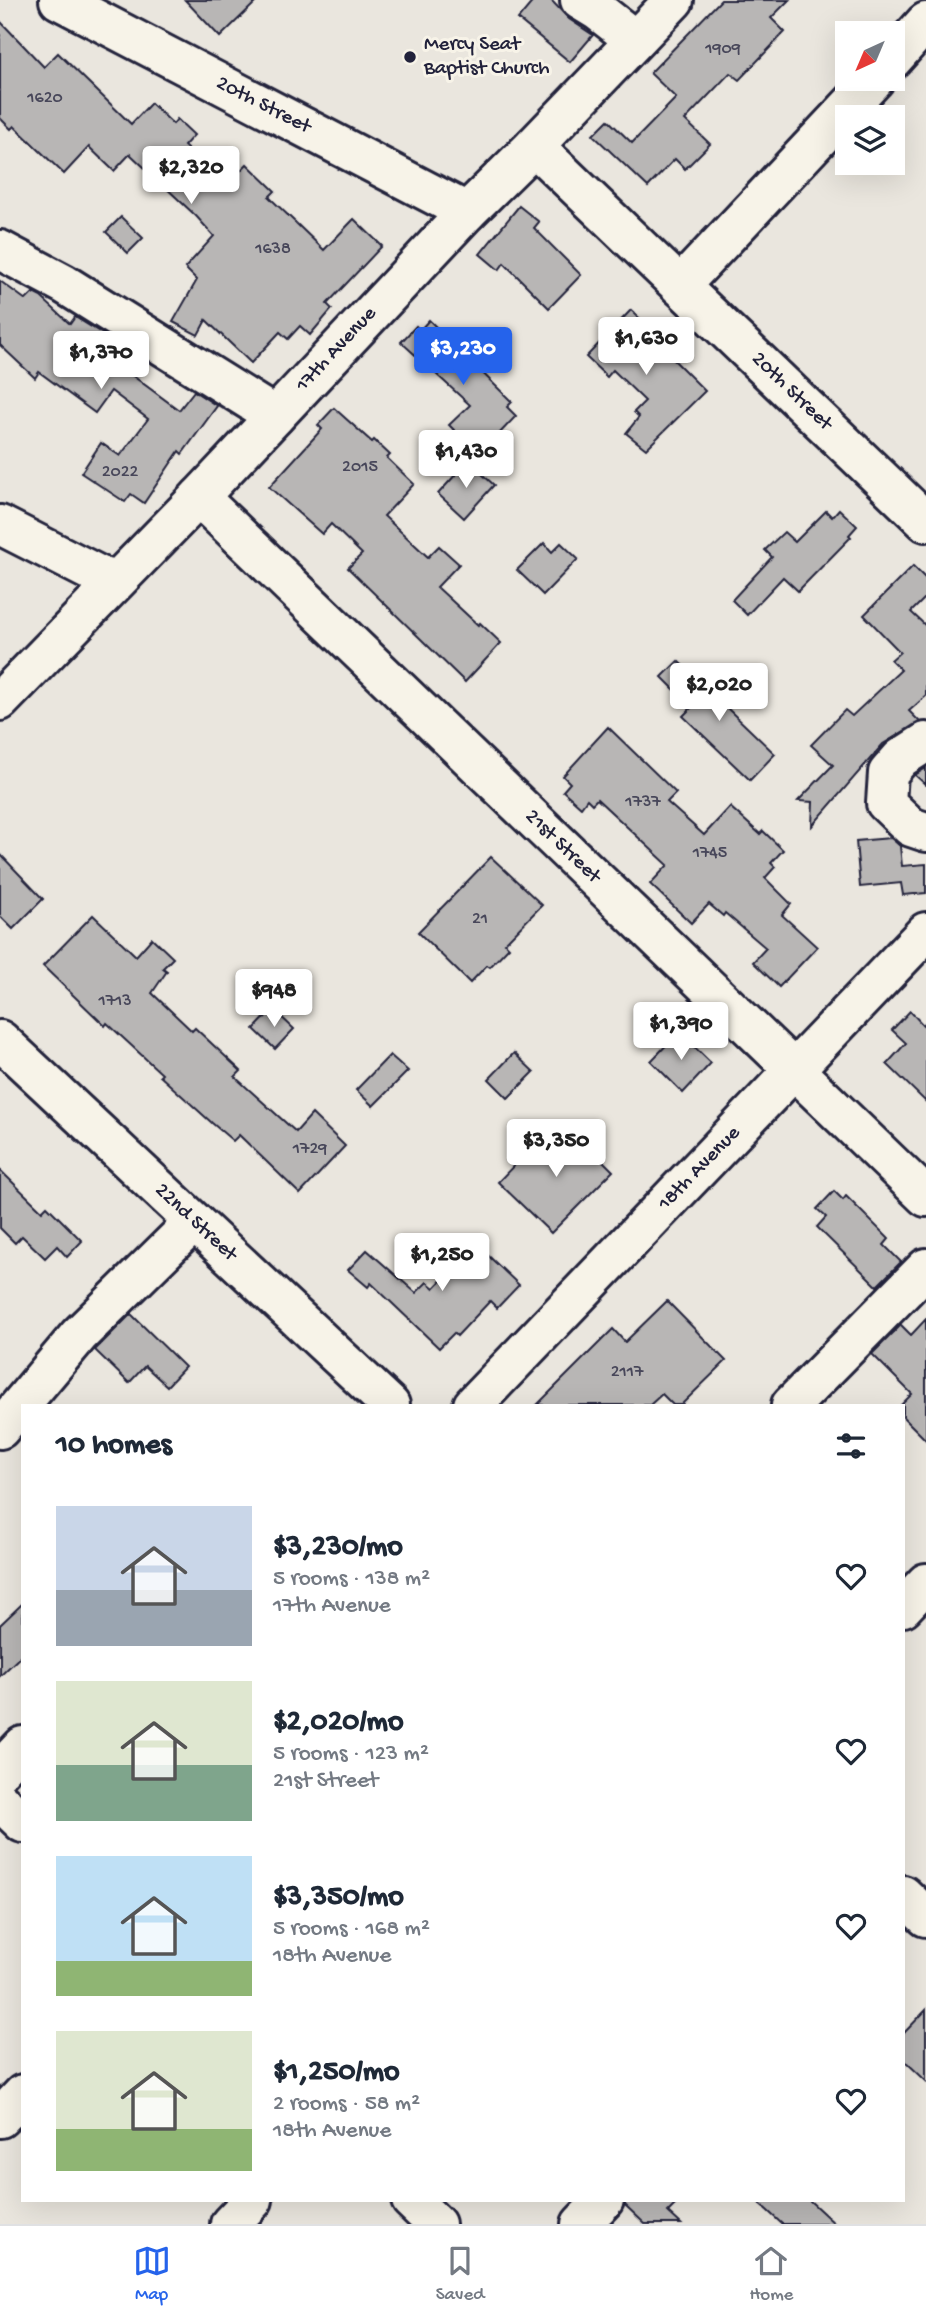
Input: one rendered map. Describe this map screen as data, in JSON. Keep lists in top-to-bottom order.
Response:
{
  "streets": {
    "street": [
      "20th Street",
      "17th Avenue",
      "21st Street",
      "18th Avenue",
      "22nd Street"
    ]
  },
  "crossings": [
    ["20th Street", "17th Avenue"],
    ["17th Avenue", "21st Street"],
    ["21st Street", "18th Avenue"]
  ],
  "places": ["Mercy Seat Baptist Church"],
  "house_numbers": [
    "1909",
    "1620",
    "1638",
    "2015",
    "2022",
    "1737",
    "1745",
    "21",
    "1713",
    "1729",
    "2117"
  ],
  "north": "bottom left",
  "page": {
    "price": [
      "$2,320",
      "$1,630",
      "$3,230",
      "$1,370",
      "$1,430",
      "$2,020",
      "$948",
      "$1,390",
      "$3,350",
      "$1,250"
    ],
    "heading": "10 homes",
    "list": [
      {
        "name": "$3,230/mo",
        "note": "5 rooms · 138 m² · 17th Avenue"
      },
      {
        "name": "$2,020/mo",
        "note": "5 rooms · 123 m² · 21st Street"
      },
      {
        "name": "$3,350/mo",
        "note": "5 rooms · 168 m² · 18th Avenue"
      },
      {
        "name": "$1,250/mo",
        "note": "2 rooms · 58 m² · 18th Avenue"
      }
    ],
    "tabs": ["Map", "Saved", "Home"]
  }
}
